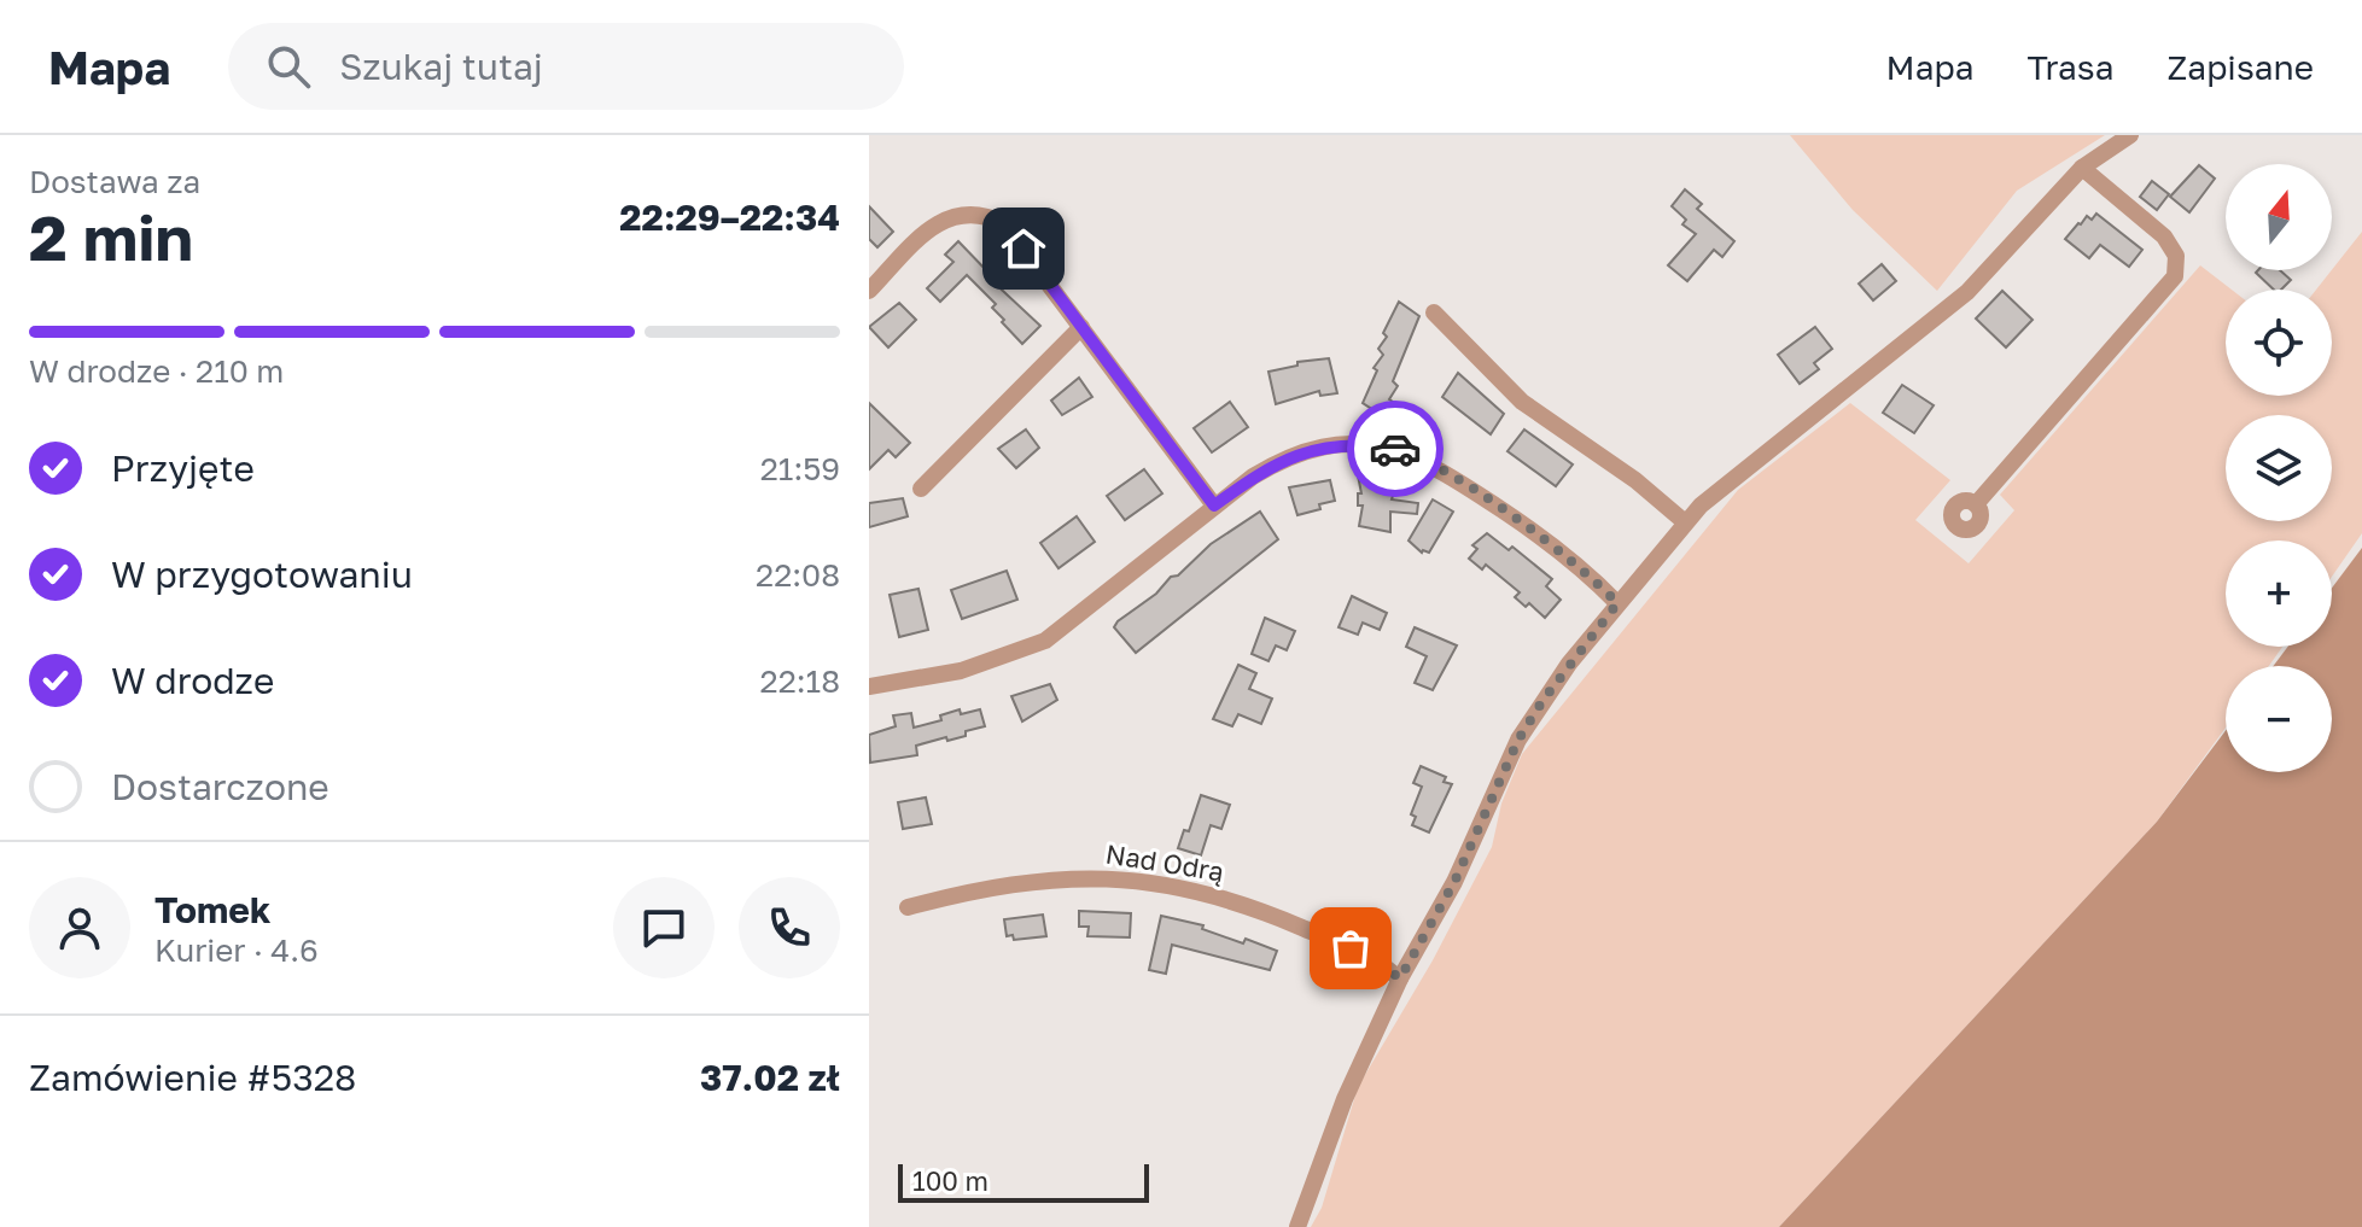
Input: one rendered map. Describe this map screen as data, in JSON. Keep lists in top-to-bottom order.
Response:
{
  "streets": {
    "street": ["Nad Odrą"]
  },
  "scale_bar": "100 m",
  "north": "top",
  "page": {
    "header": "Mapa",
    "search": "Szukaj tutaj",
    "nav": ["Mapa", "Trasa", "Zapisane"],
    "heading": ["2 min", "Dostawa za", "22:29–22:34"],
    "panel": [
      "Tomek",
      "Kurier · 4.6",
      "Zamówienie #5328",
      "37.02 zł"
    ],
    "map_buttons": ["+", "−"],
    "bar": "W drodze · 210 m",
    "list": [
      ["Przyjęte", "21:59"],
      ["W przygotowaniu", "22:08"],
      ["W drodze", "22:18"],
      "Dostarczone"
    ],
    "scale": "100 m"
  }
}
